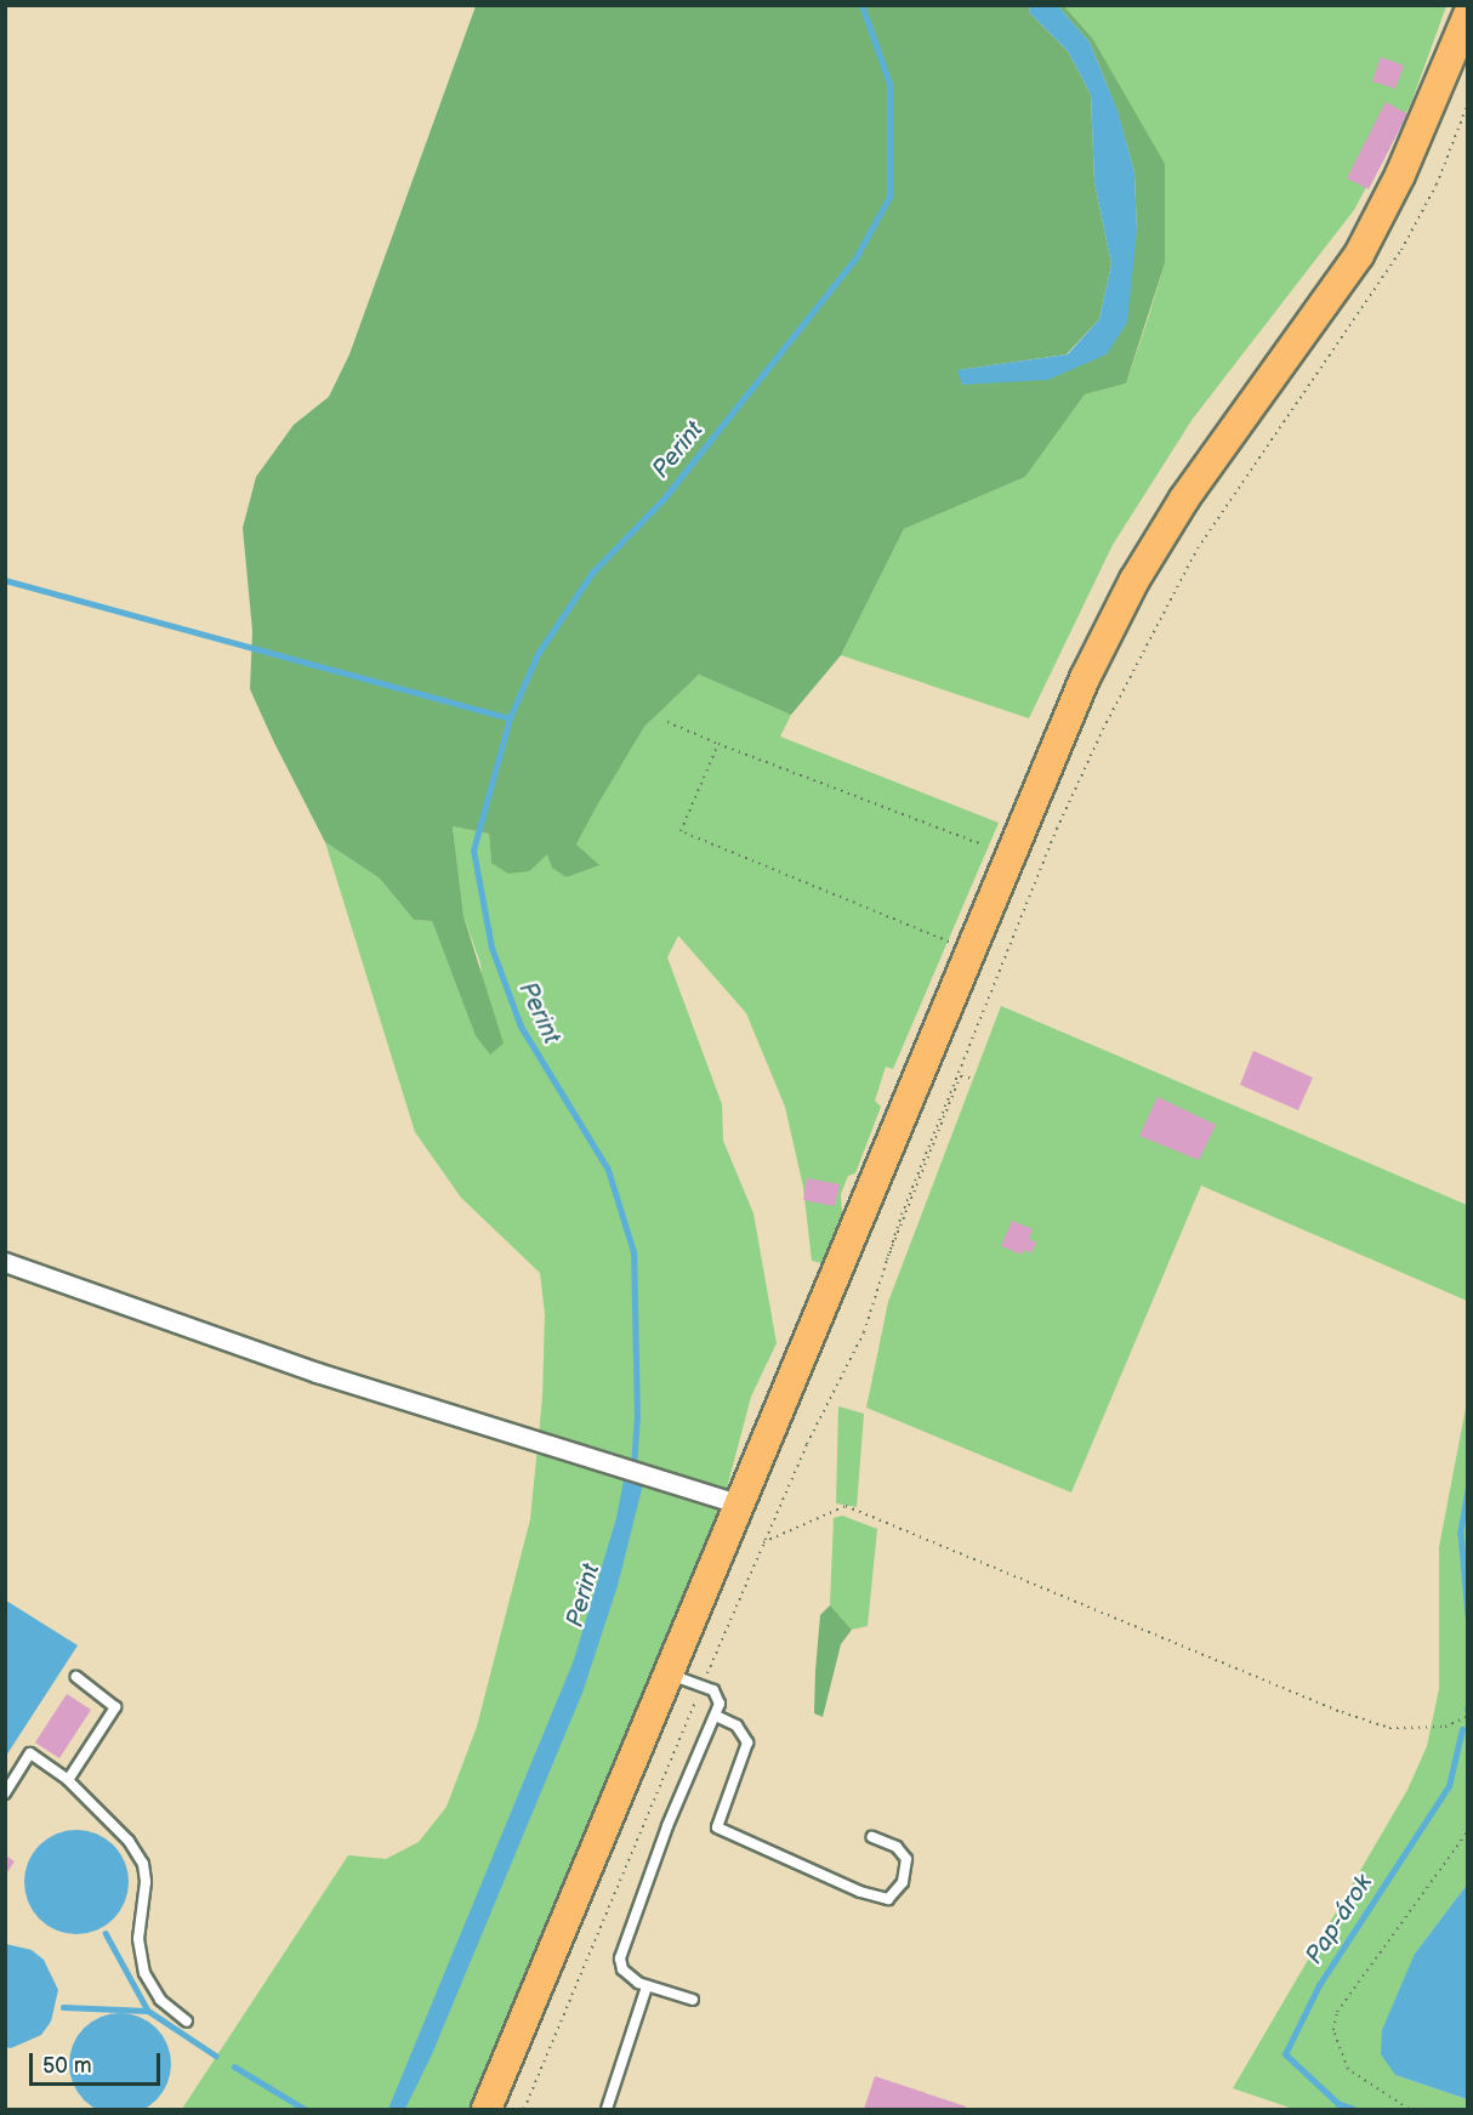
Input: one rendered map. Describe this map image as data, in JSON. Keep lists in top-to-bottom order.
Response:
{
  "water": ["Perint", "Pap-árok"],
  "scale_bar": "50 m"
}
